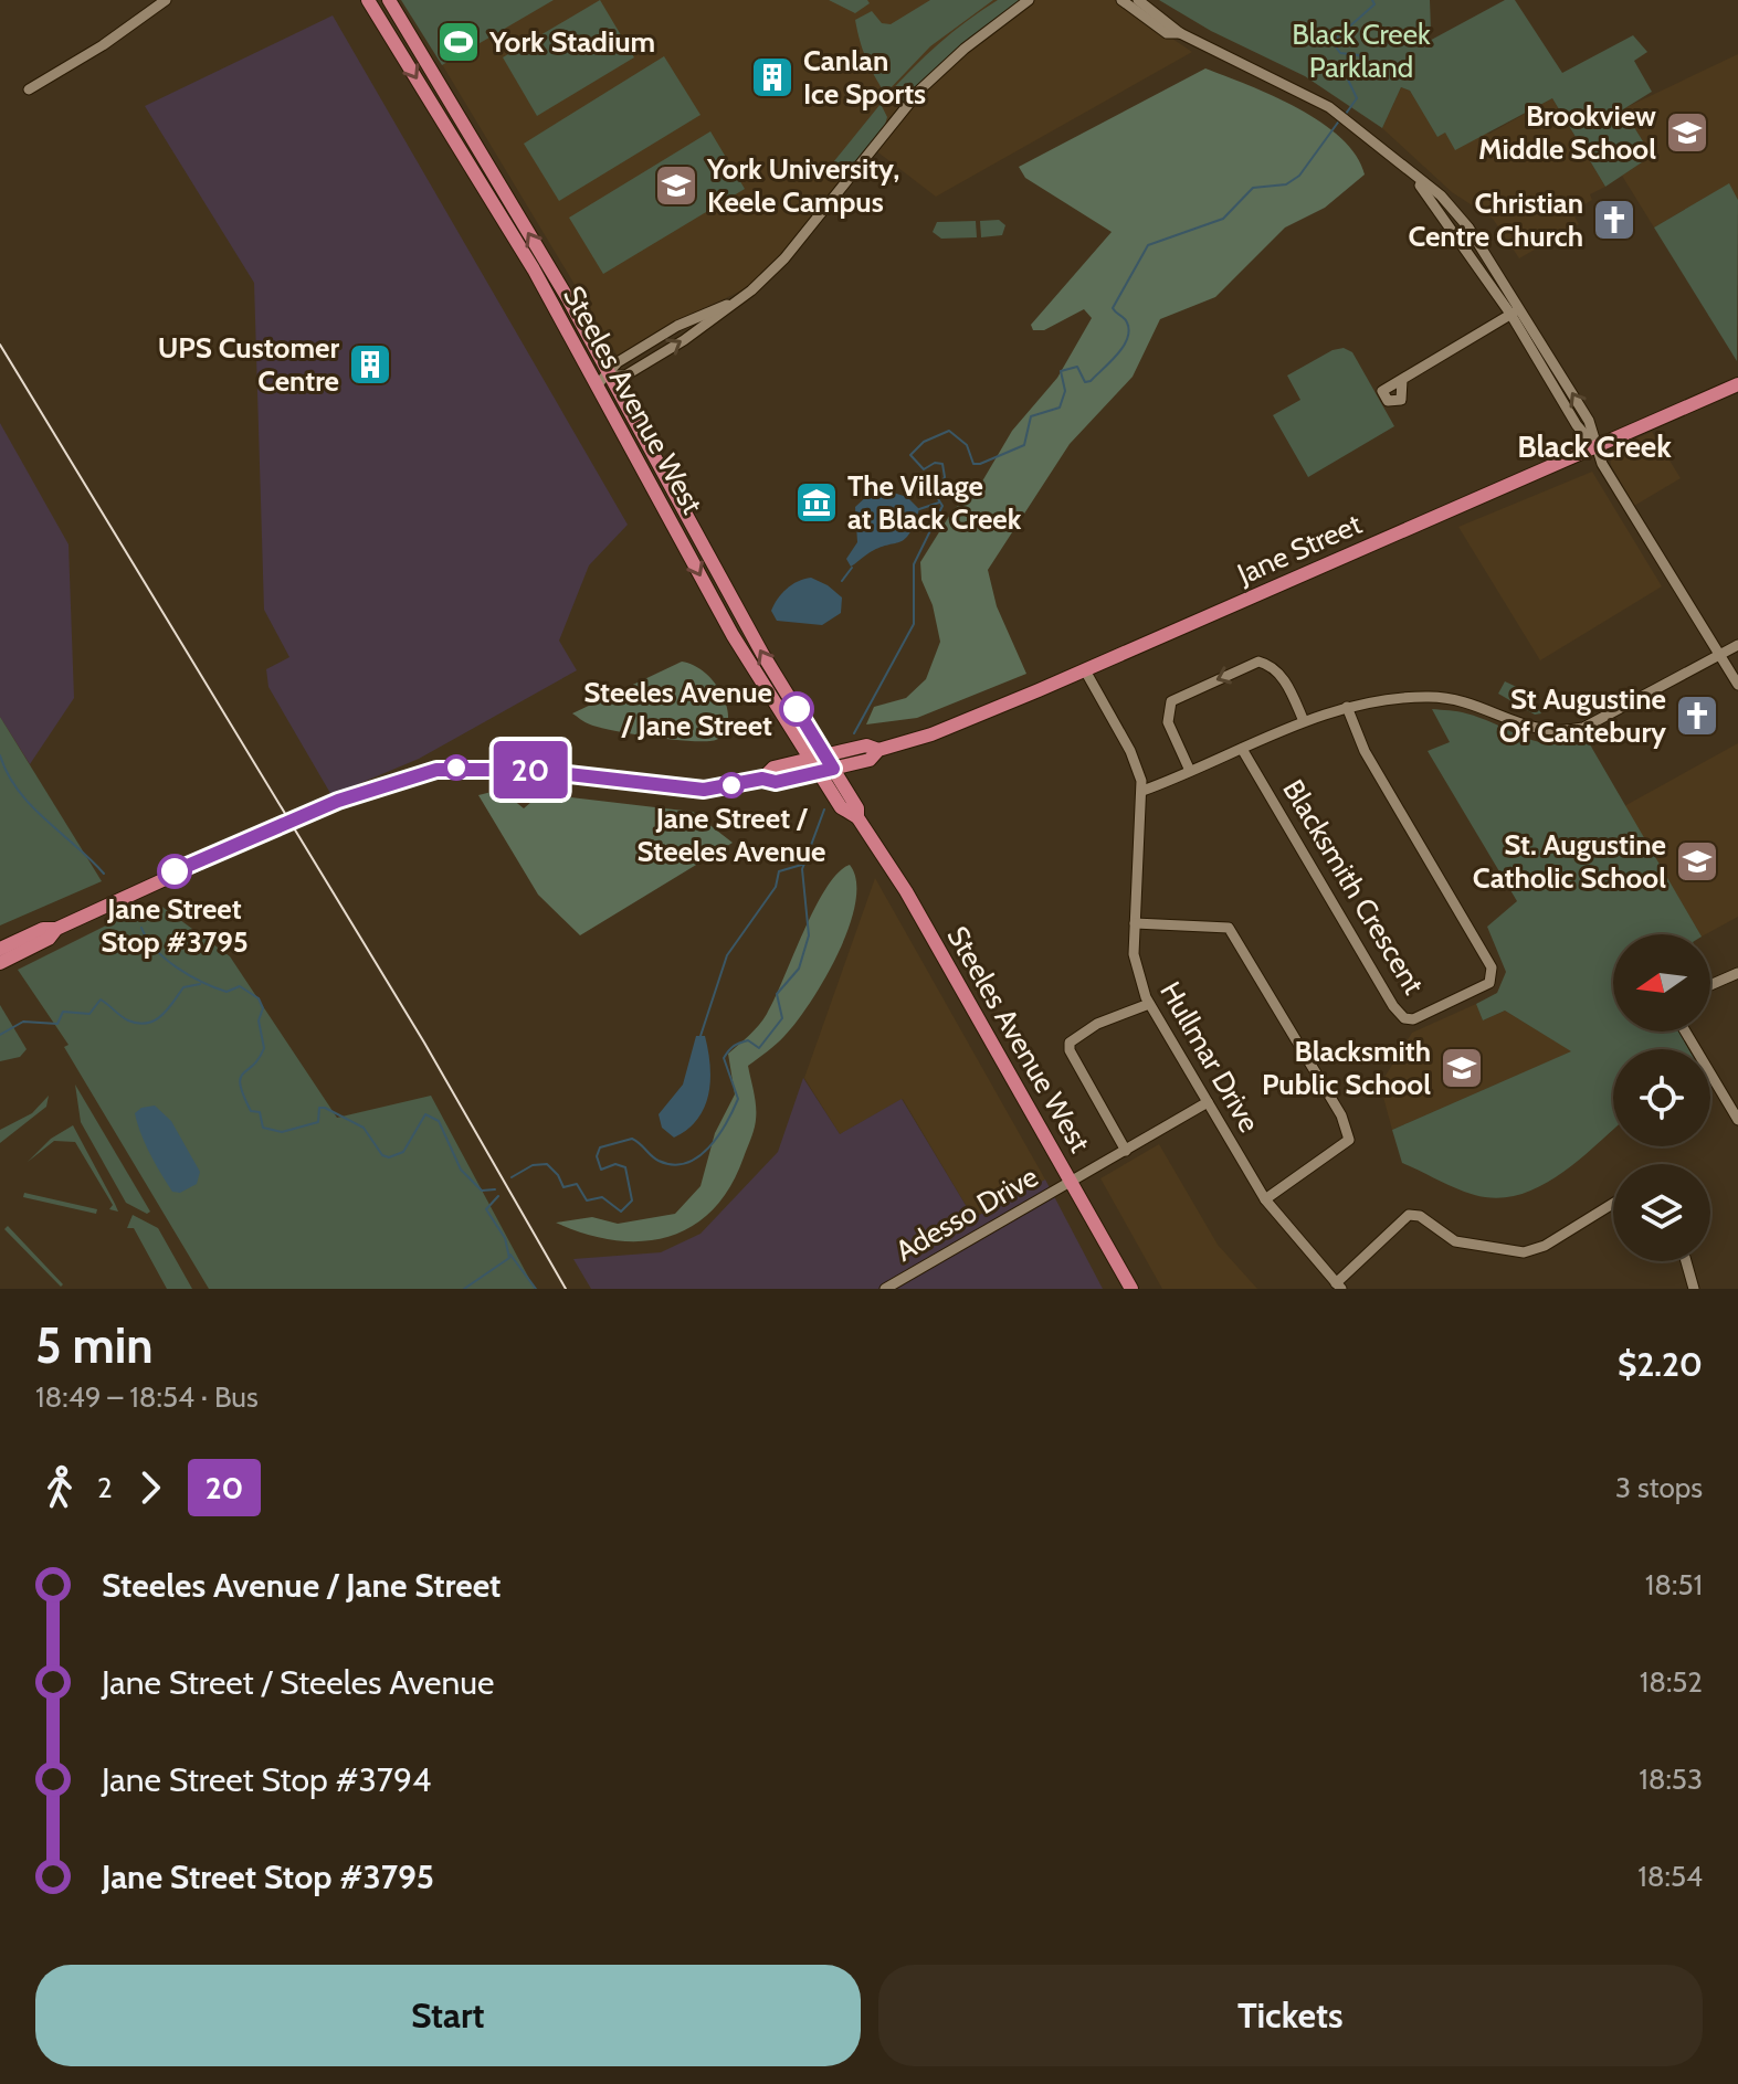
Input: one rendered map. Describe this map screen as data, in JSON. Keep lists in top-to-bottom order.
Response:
{
  "streets": {
    "main road": ["Steeles Avenue West", "Jane Street"],
    "street": ["Blacksmith Crescent", "Hullmar Drive", "Adesso Drive"]
  },
  "crossings": [
    ["Steeles Avenue West", "Jane Street"],
    ["Steeles Avenue West", "Adesso Drive"],
    ["Jane Street", "Hullmar Drive"],
    ["Hullmar Drive", "Adesso Drive"]
  ],
  "districts": ["Black Creek"],
  "parks": ["Black Creek Parkland"],
  "places": {
    "sports": ["York Stadium"],
    "building": ["Canlan Ice Sports", "UPS Customer Centre"],
    "school or university": [
      "Brookview Middle School",
      "York University, Keele Campus",
      "St. Augustine Catholic School",
      "Blacksmith Public School"
    ],
    "church": ["Christian Centre Church", "St Augustine Of Cantebury"],
    "museum": ["The Village at Black Creek"],
    "other": ["Steeles Avenue / Jane Street", "Jane Street / Steeles Avenue", "Jane Street Stop #3795"]
  },
  "lines": ["bus line 20"],
  "north": "left",
  "page": {
    "on_map": "20",
    "heading": ["5 min", "18:49 – 18:54 · Bus", "$2.20"],
    "legs": ["2", "20", "3 stops"],
    "list": [
      {
        "name": "Steeles Avenue / Jane Street",
        "value": "18:51"
      },
      {
        "name": "Jane Street / Steeles Avenue",
        "value": "18:52"
      },
      {
        "name": "Jane Street Stop #3794",
        "value": "18:53"
      },
      {
        "name": "Jane Street Stop #3795",
        "value": "18:54"
      }
    ],
    "buttons": ["Start", "Tickets"]
  }
}
